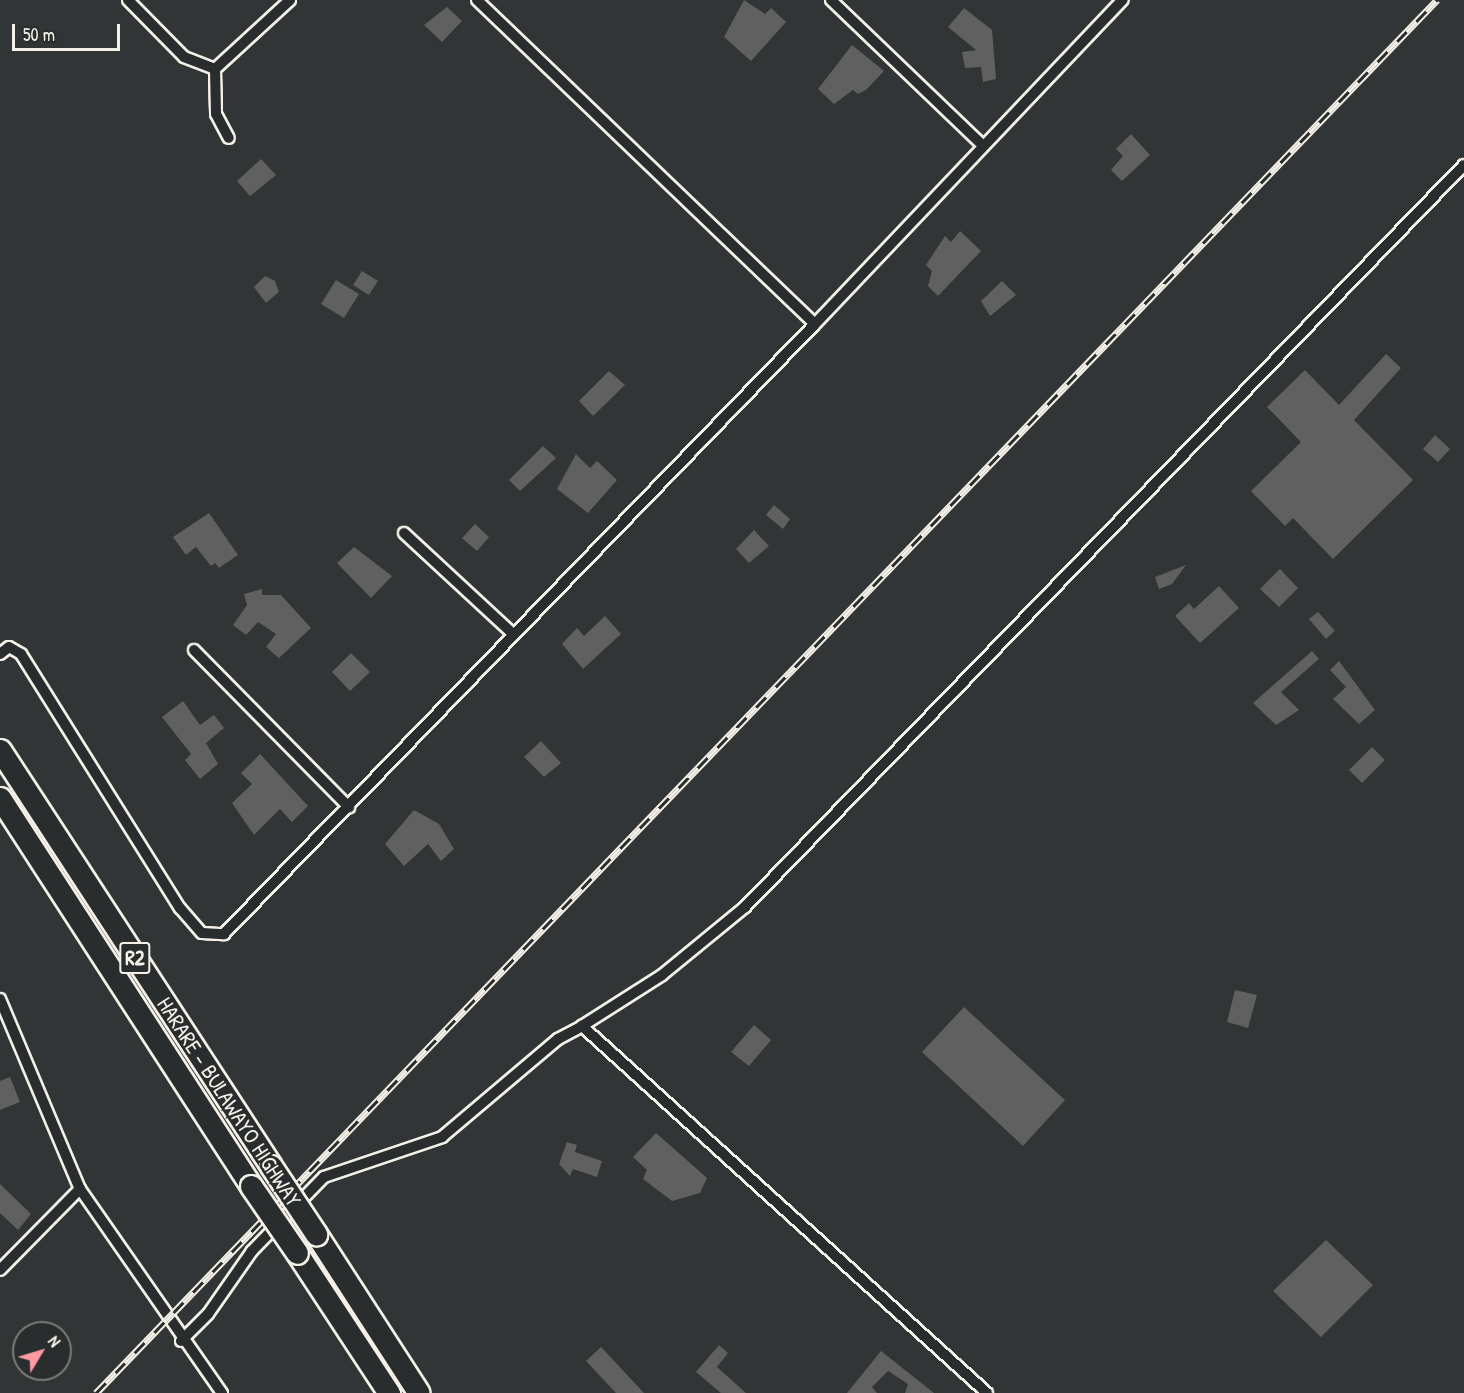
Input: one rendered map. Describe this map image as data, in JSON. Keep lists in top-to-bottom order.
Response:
{
  "streets": {
    "highway": ["R2", "HARARE - BULAWAYO HIGHWAY"]
  },
  "scale_bar": "50 m",
  "north": "top right"
}
